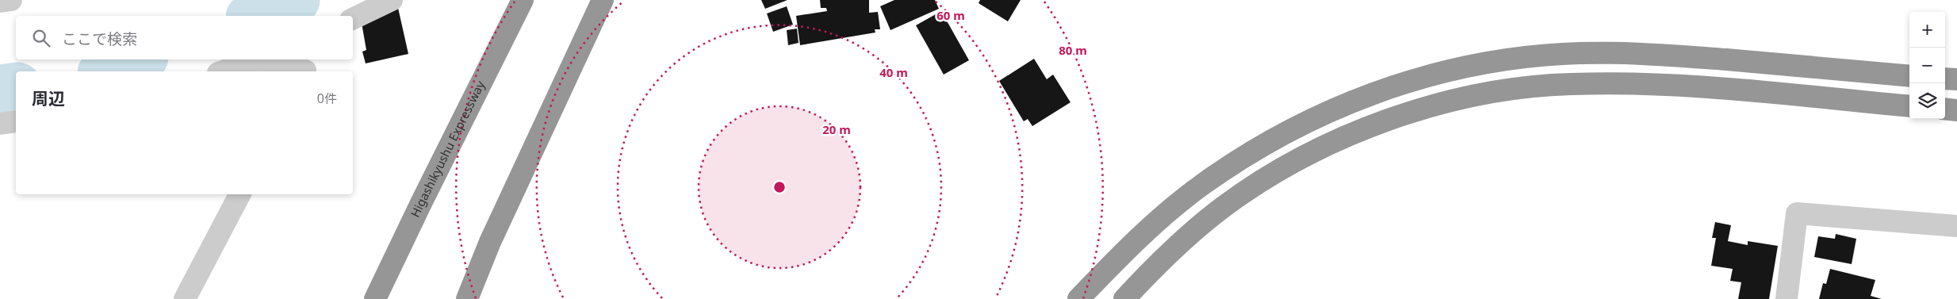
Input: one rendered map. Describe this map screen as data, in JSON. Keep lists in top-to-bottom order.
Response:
{
  "streets": {
    "highway": ["Higashikyushu Expressway"]
  },
  "page": {
    "map_buttons": ["+", "−"],
    "search": "ここで検索",
    "heading": ["周辺", "0件"]
  },
  "rings": [
    "60 m",
    "80 m",
    "40 m",
    "20 m"
  ]
}
